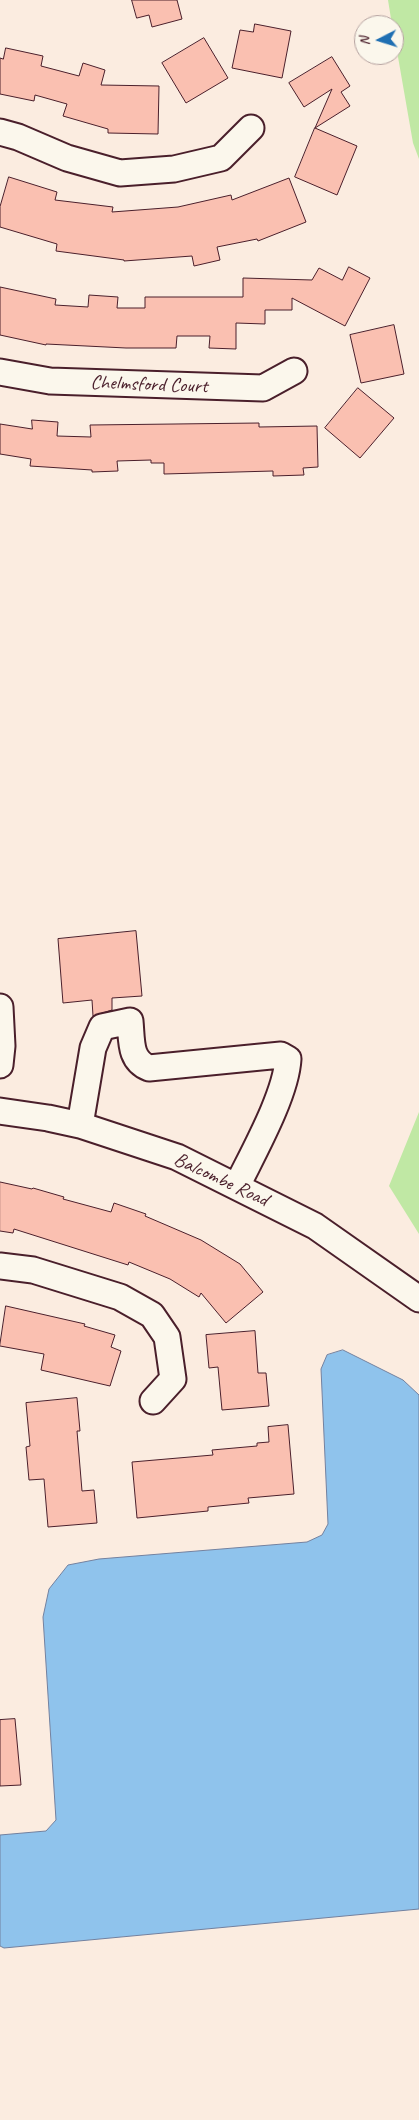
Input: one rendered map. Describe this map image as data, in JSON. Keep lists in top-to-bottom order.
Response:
{
  "streets": {
    "street": ["Chelmsford Court", "Balcombe Road"]
  },
  "north": "left"
}
